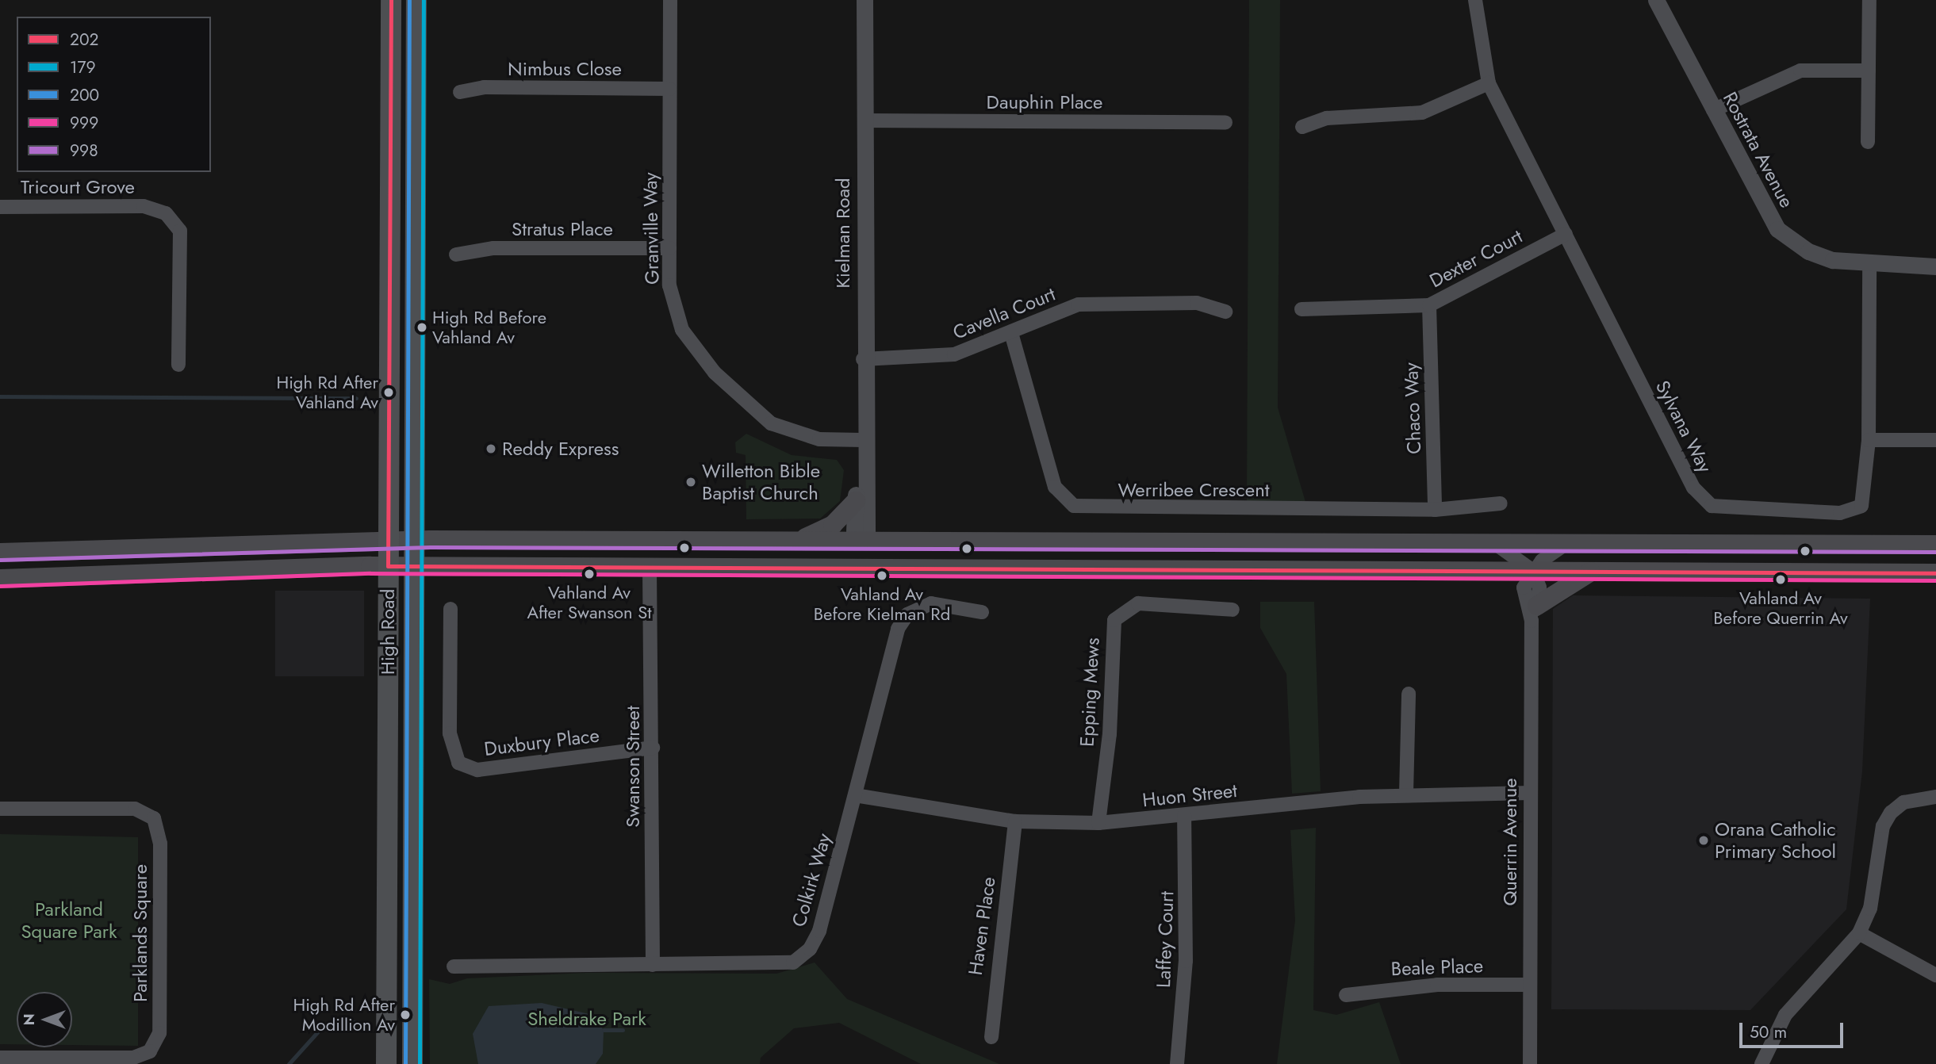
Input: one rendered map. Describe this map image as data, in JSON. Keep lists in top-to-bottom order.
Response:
{
  "streets": {
    "main road": ["High Road"],
    "street": [
      "Nimbus Close",
      "Dauphin Place",
      "Rostrata Avenue",
      "Tricourt Grove",
      "Granville Way",
      "Stratus Place",
      "Kielman Road",
      "Dexter Court",
      "Cavella Court",
      "Chaco Way",
      "Sylvana Way",
      "Werribee Crescent",
      "Epping Mews",
      "Duxbury Place",
      "Swanson Street",
      "Huon Street",
      "Querrin Avenue",
      "Colkirk Way",
      "Haven Place",
      "Parklands Square",
      "Laffey Court",
      "Beale Place"
    ]
  },
  "crossings": [
    ["Nimbus Close", "Granville Way"],
    ["Dauphin Place", "Kielman Road"],
    ["Rostrata Avenue", "Sylvana Way"],
    ["Granville Way", "Stratus Place"],
    ["Granville Way", "Kielman Road"],
    ["Kielman Road", "Cavella Court"],
    ["Dexter Court", "Chaco Way"],
    ["Dexter Court", "Sylvana Way"],
    ["Cavella Court", "Werribee Crescent"],
    ["Chaco Way", "Werribee Crescent"],
    ["Epping Mews", "Huon Street"],
    ["Duxbury Place", "Swanson Street"],
    ["Swanson Street", "Colkirk Way"],
    ["Huon Street", "Querrin Avenue"],
    ["Huon Street", "Colkirk Way"],
    ["Huon Street", "Haven Place"],
    ["Huon Street", "Laffey Court"],
    ["Querrin Avenue", "Beale Place"]
  ],
  "parks": ["Parkland Square Park", "Sheldrake Park"],
  "places": [
    "High Rd Before Vahland Av",
    "High Rd After Vahland Av",
    "Reddy Express",
    "Willetton Bible Baptist Church",
    "Vahland Av After Swanson St",
    "Vahland Av Before Kielman Rd",
    "Vahland Av Before Querrin Av",
    "Orana Catholic Primary School",
    "High Rd After Modillion Av"
  ],
  "lines": [
    "transit line 202",
    "transit line 179",
    "transit line 200",
    "transit line 998",
    "transit line 999"
  ],
  "legend": [
    "202",
    "179",
    "200",
    "999",
    "998"
  ],
  "scale_bar": "50 m",
  "north": "left"
}
